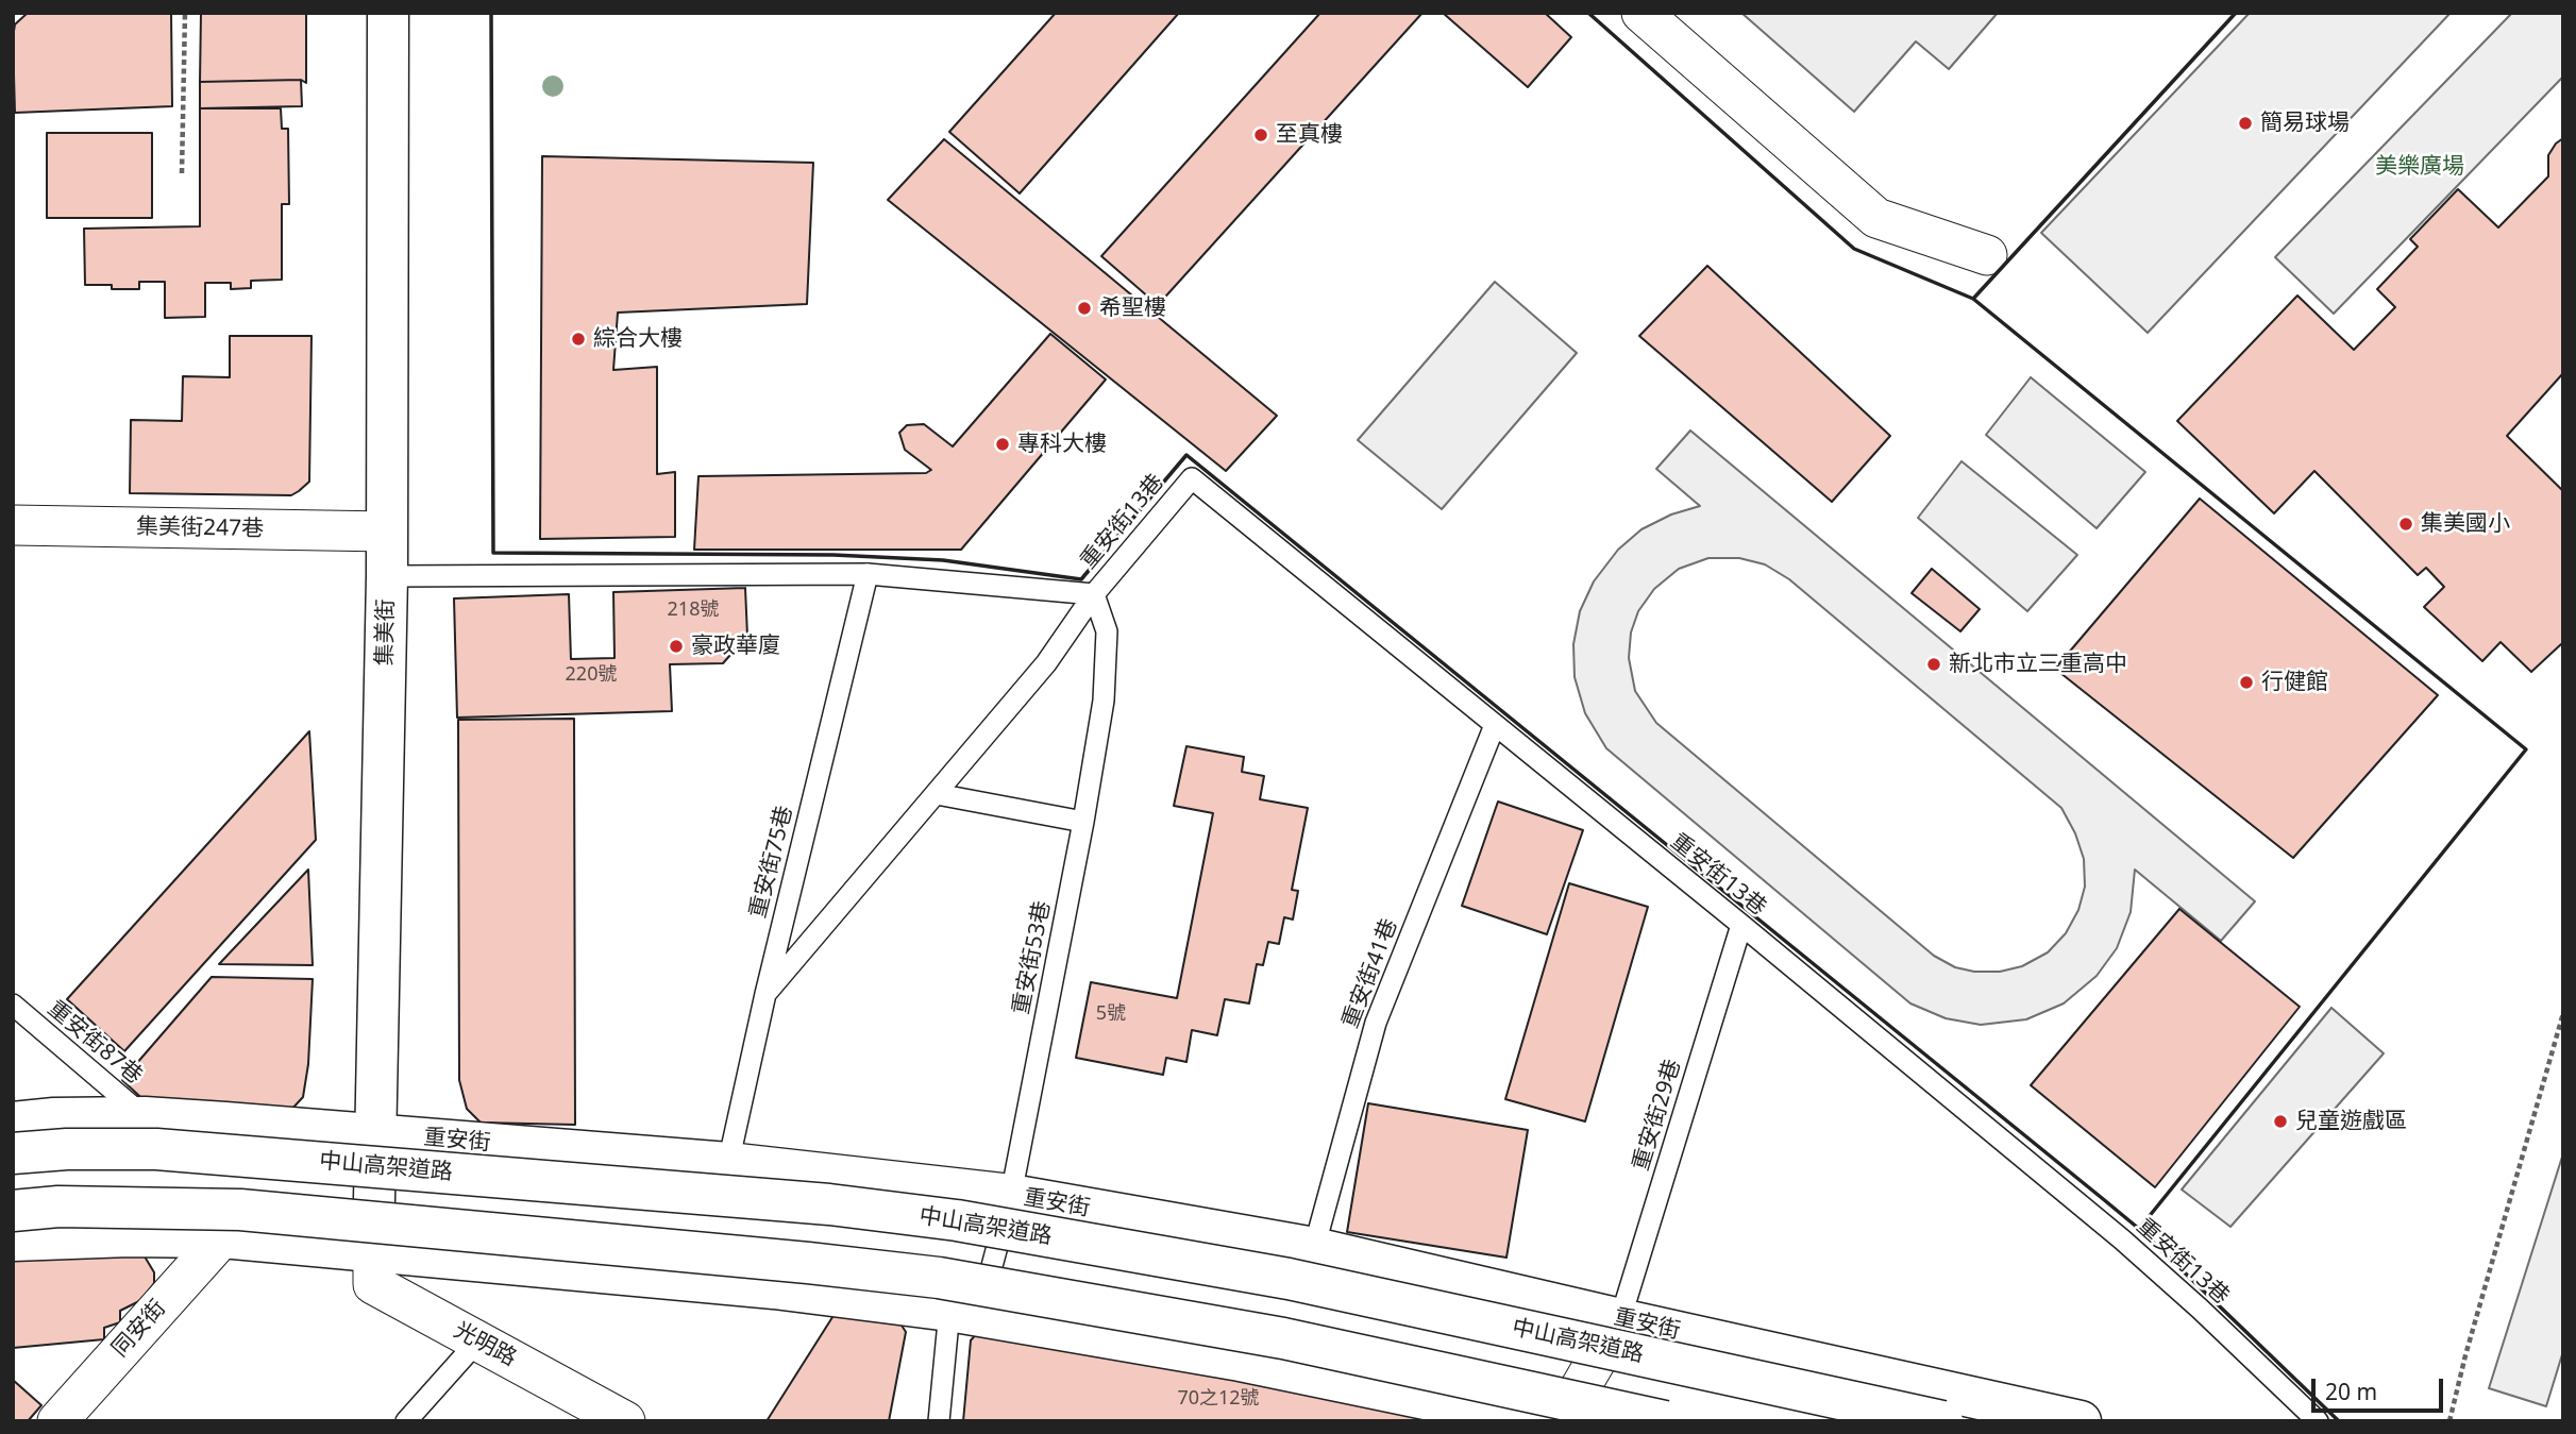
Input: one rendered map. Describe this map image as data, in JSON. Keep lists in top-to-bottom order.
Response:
{
  "streets": {
    "main road": ["集美街", "重安街", "中山高架道路"],
    "street": ["集美街247巷", "同安街", "光明路"],
    "lane": [
      "重安街13巷",
      "重安街75巷",
      "重安街53巷",
      "重安街41巷",
      "重安街87巷",
      "重安街29巷"
    ]
  },
  "crossings": [
    ["重安街13巷", "重安街53巷"],
    ["重安街13巷", "重安街41巷"],
    ["重安街13巷", "重安街29巷"],
    ["集美街247巷", "集美街"],
    ["集美街", "重安街"],
    ["集美街", "光明路"],
    ["重安街75巷", "重安街"],
    ["重安街53巷", "重安街"],
    ["重安街41巷", "重安街"],
    ["重安街87巷", "重安街"],
    ["重安街29巷", "重安街"]
  ],
  "parks": ["美樂廣場"],
  "places": [
    "簡易球場",
    "至真樓",
    "希聖樓",
    "綜合大樓",
    "專科大樓",
    "集美國小",
    "豪政華廈",
    "新北市立三重高中",
    "行健館",
    "兒童遊戲區"
  ],
  "house_numbers": [
    "218號",
    "220號",
    "5號",
    "70之12號"
  ],
  "scale_bar": "20 m"
}
